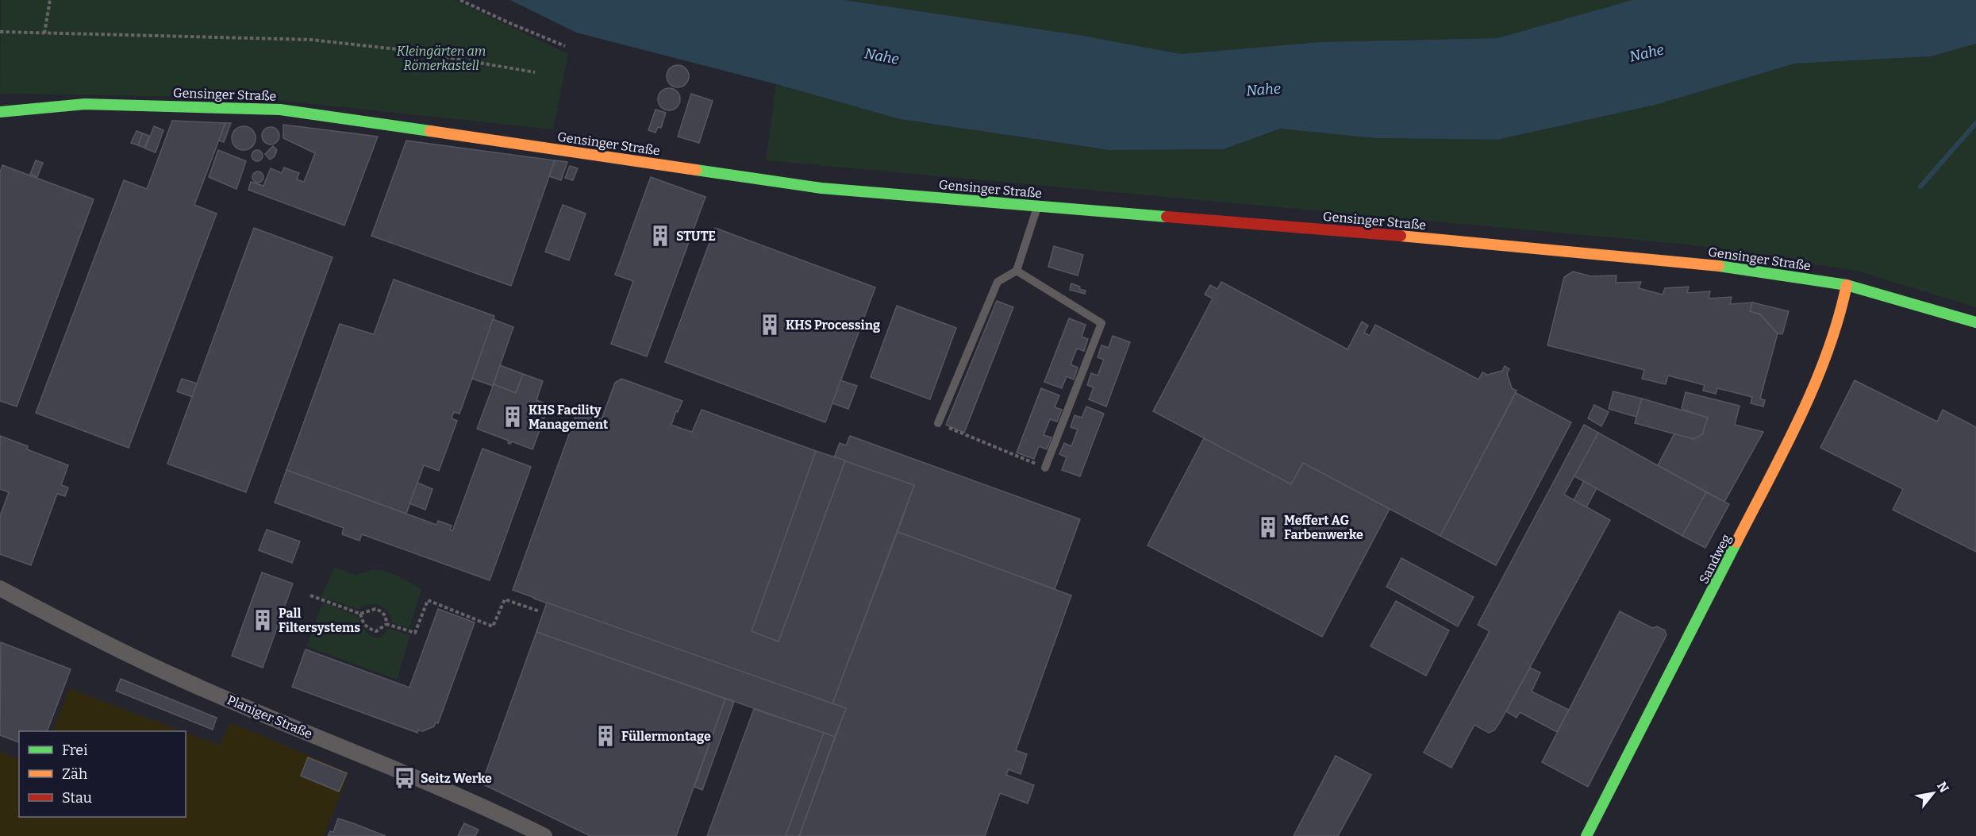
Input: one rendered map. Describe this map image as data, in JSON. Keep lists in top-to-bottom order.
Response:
{
  "streets": {
    "street": ["Gensinger Straße", "Sandweg", "Planiger Straße"]
  },
  "crossings": [
    ["Gensinger Straße", "Sandweg"]
  ],
  "water": ["Nahe"],
  "parks": ["Kleingärten am Römerkastell"],
  "places": {
    "building": [
      "STUTE",
      "KHS Processing",
      "KHS Facility Management",
      "Meffert AG Farbenwerke",
      "Pall Filtersystems",
      "Füllermontage"
    ],
    "bus stop": ["Seitz Werke"]
  },
  "legend": ["Frei", "Zäh", "Stau"],
  "north": "top right"
}
